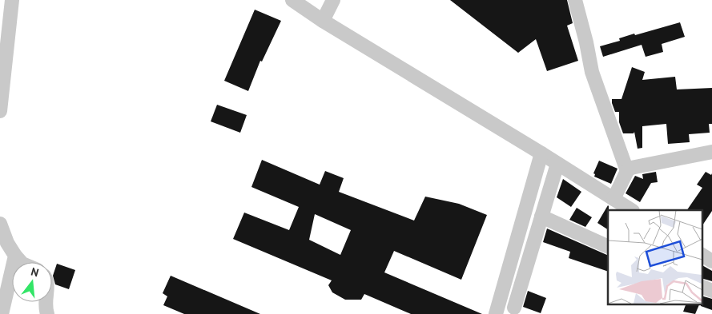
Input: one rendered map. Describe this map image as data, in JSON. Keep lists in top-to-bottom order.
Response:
{
  "north": "top"
}
